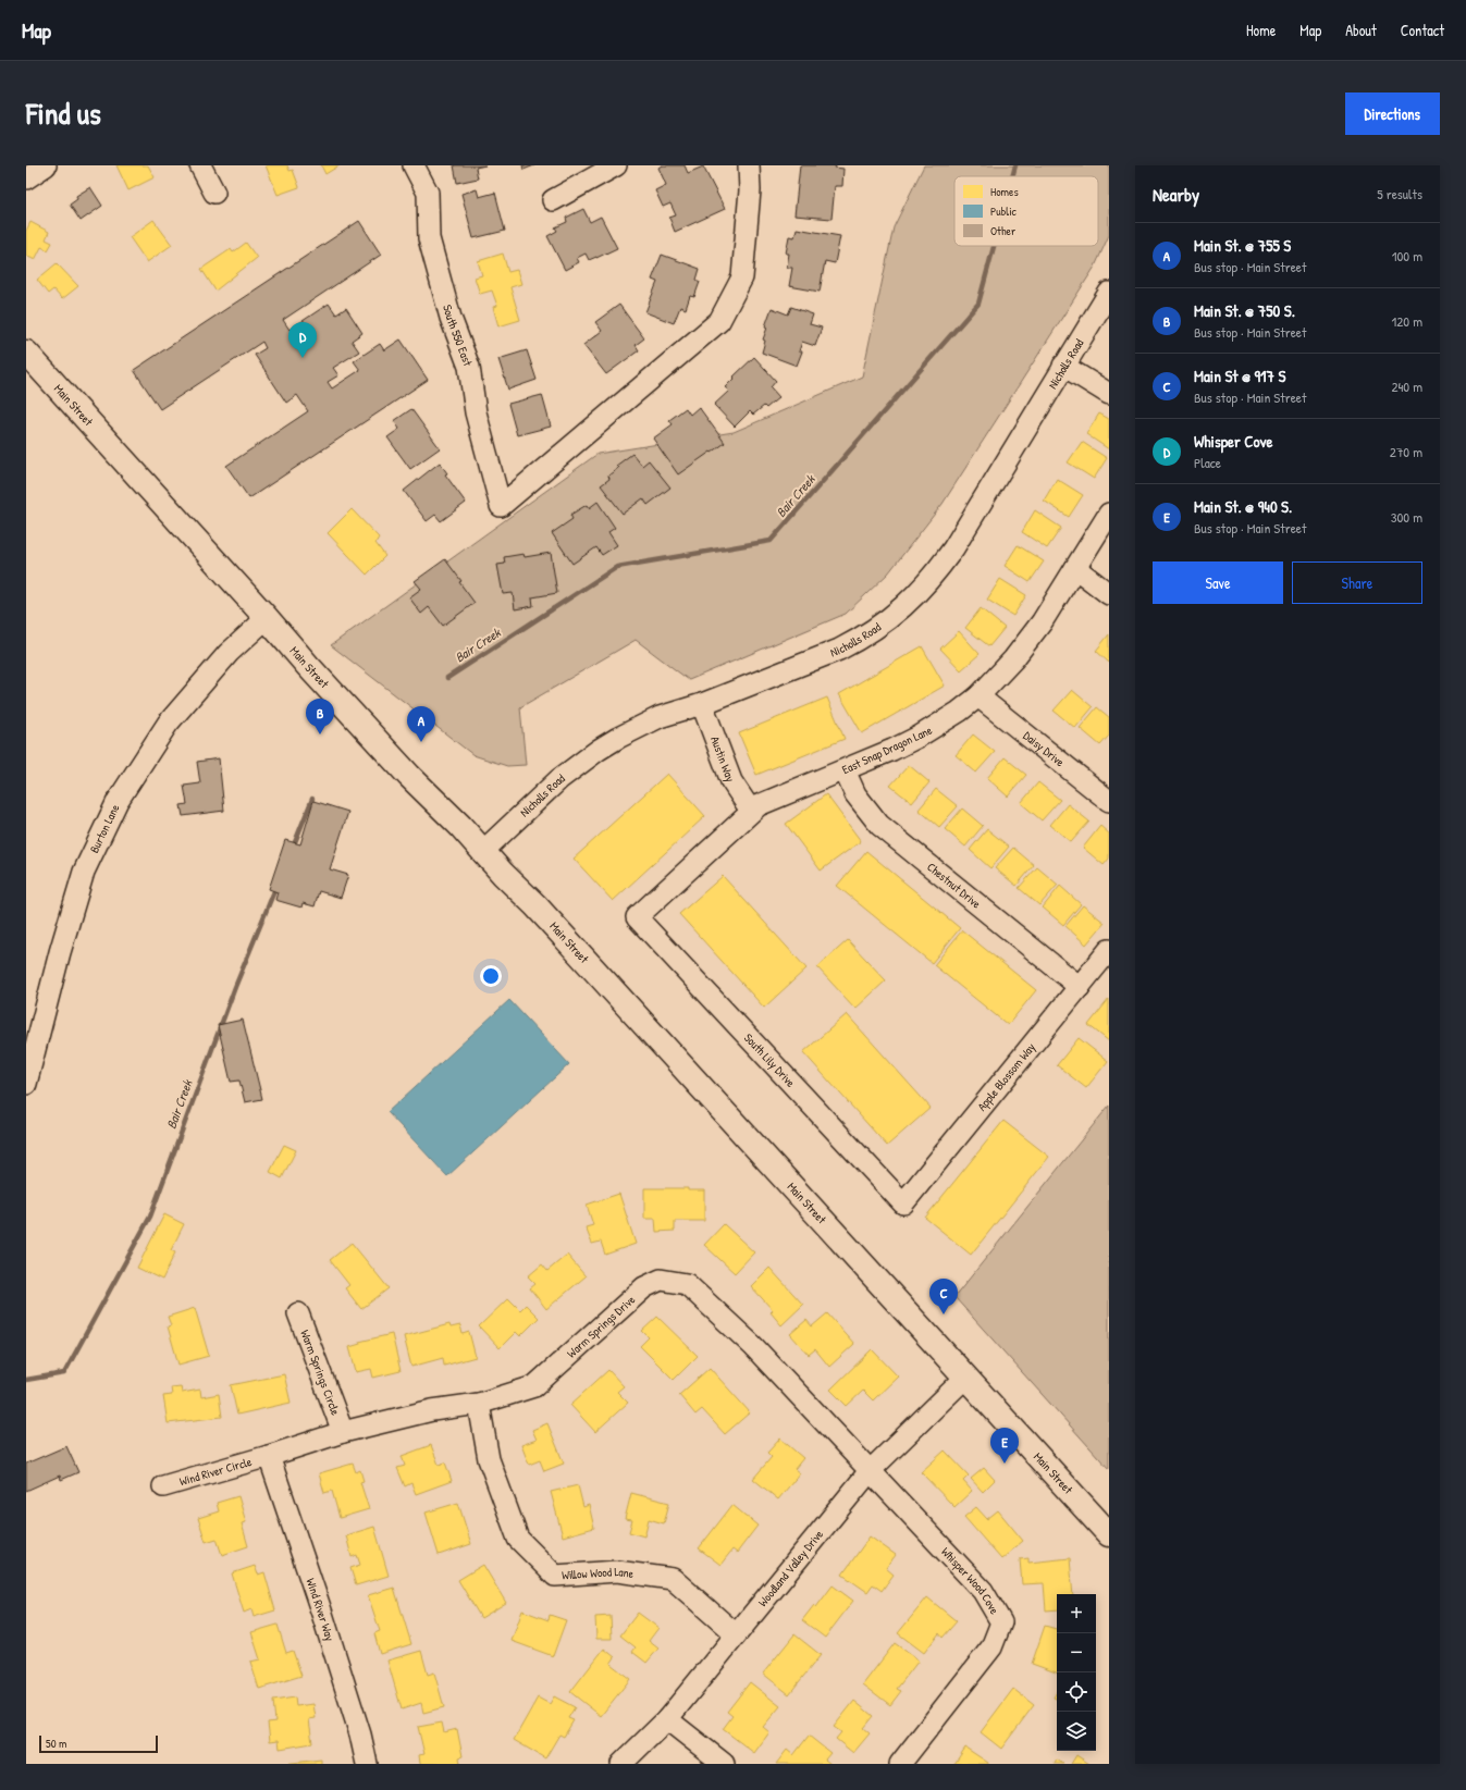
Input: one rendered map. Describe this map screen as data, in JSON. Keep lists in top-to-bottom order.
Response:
{
  "streets": {
    "main road": ["Main Street"],
    "street": [
      "South 550 East",
      "Nicholls Road",
      "Daisy Drive",
      "East Snap Dragon Lane",
      "Austin Way",
      "Burton Lane",
      "Chestnut Drive",
      "South Lily Drive",
      "Apple Blossom Way",
      "Warm Springs Drive",
      "Warm Springs Circle",
      "Wind River Circle",
      "Woodland Valley Drive",
      "Willow Wood Lane",
      "Whisper Wood Cove",
      "Wind River Way"
    ]
  },
  "crossings": [
    ["Nicholls Road", "Main Street"],
    ["Nicholls Road", "Austin Way"],
    ["Main Street", "Burton Lane"],
    ["Main Street", "Woodland Valley Drive"],
    ["Daisy Drive", "East Snap Dragon Lane"],
    ["East Snap Dragon Lane", "Austin Way"],
    ["East Snap Dragon Lane", "Chestnut Drive"],
    ["East Snap Dragon Lane", "South Lily Drive"],
    ["Chestnut Drive", "Apple Blossom Way"],
    ["South Lily Drive", "Apple Blossom Way"],
    ["Warm Springs Drive", "Warm Springs Circle"],
    ["Warm Springs Drive", "Wind River Circle"],
    ["Warm Springs Drive", "Woodland Valley Drive"],
    ["Warm Springs Drive", "Willow Wood Lane"],
    ["Warm Springs Drive", "Whisper Wood Cove"],
    ["Warm Springs Drive", "Wind River Way"],
    ["Wind River Circle", "Wind River Way"],
    ["Woodland Valley Drive", "Willow Wood Lane"],
    ["Woodland Valley Drive", "Whisper Wood Cove"]
  ],
  "water": ["Bair Creek"],
  "legend": ["Homes", "Public", "Other"],
  "scale_bar": "50 m",
  "page": {
    "header": "Map",
    "nav": [
      "Home",
      "Map",
      "About",
      "Contact"
    ],
    "title": "Find us",
    "buttons": [
      "Directions",
      ["Save", "Share"]
    ],
    "heading": ["Nearby", "5 results"],
    "list": [
      {
        "mark": "A",
        "name": "Main St. @ 755 S",
        "note": "Bus stop · Main Street",
        "value": "100 m"
      },
      {
        "mark": "B",
        "name": "Main St. @ 750 S.",
        "note": "Bus stop · Main Street",
        "value": "120 m"
      },
      {
        "mark": "C",
        "name": "Main St @ 917 S",
        "note": "Bus stop · Main Street",
        "value": "240 m"
      },
      {
        "mark": "D",
        "name": "Whisper Cove",
        "note": "Place",
        "value": "270 m"
      },
      {
        "mark": "E",
        "name": "Main St. @ 940 S.",
        "note": "Bus stop · Main Street",
        "value": "300 m"
      }
    ],
    "pins": [
      "D",
      "B",
      "A",
      "C",
      "E"
    ],
    "map_buttons": ["+", "−"],
    "scale": "50 m"
  }
}
